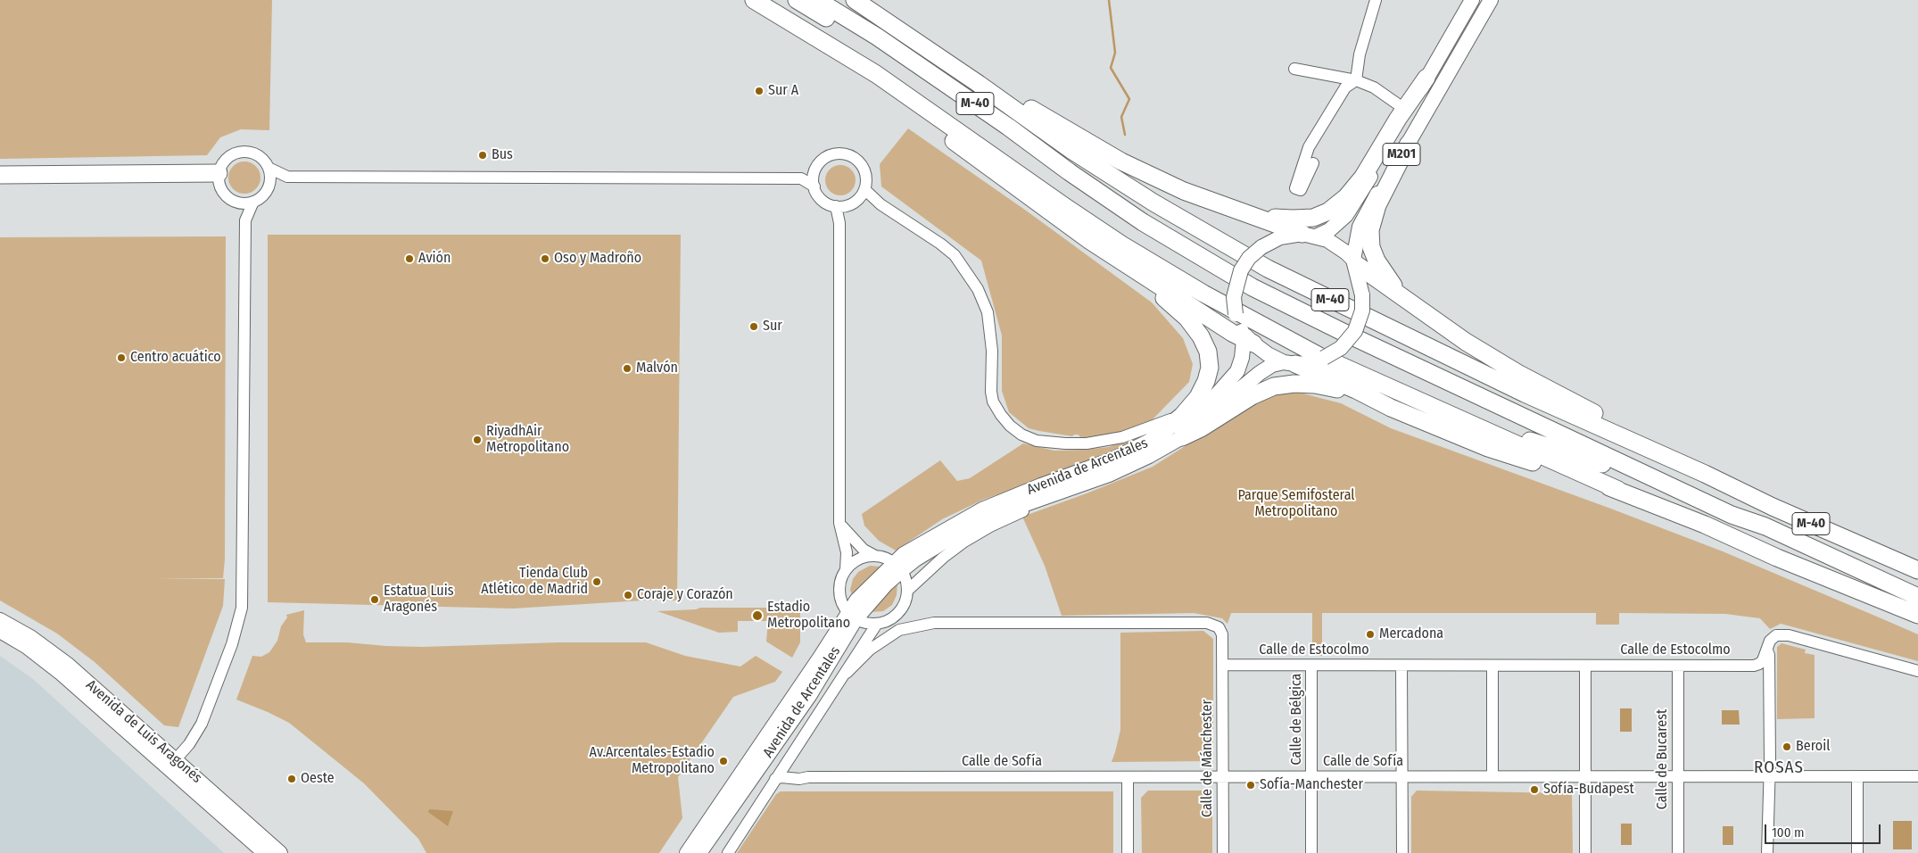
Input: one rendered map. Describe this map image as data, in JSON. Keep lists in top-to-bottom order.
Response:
{
  "streets": {
    "highway": ["M-40"],
    "main road": ["M201", "Avenida de Arcentales", "Avenida de Luis Aragonés"],
    "street": [
      "Calle de Estocolmo",
      "Calle de Bélgica",
      "Calle de Mánchester",
      "Calle de Bucarest",
      "Calle de Sofía"
    ]
  },
  "crossings": [
    ["M201", "Avenida de Arcentales"],
    ["Calle de Estocolmo", "Calle de Bélgica"],
    ["Calle de Estocolmo", "Calle de Mánchester"],
    ["Calle de Estocolmo", "Calle de Bucarest"],
    ["Calle de Bélgica", "Calle de Sofía"],
    ["Calle de Mánchester", "Calle de Sofía"],
    ["Calle de Bucarest", "Calle de Sofía"]
  ],
  "districts": ["ROSAS"],
  "parks": ["Parque Semifosteral Metropolitano"],
  "places": [
    "Sur A",
    "Bus",
    "Avión",
    "Oso y Madroño",
    "Sur",
    "Centro acuático",
    "Malvón",
    "RiyadhAir Metropolitano",
    "Tienda Club Atlético de Madrid",
    "Coraje y Corazón",
    "Estatua Luis Aragonés",
    "Estadio Metropolitano",
    "Mercadona",
    "Beroil",
    "Av.Arcentales-Estadio Metropolitano",
    "Oeste",
    "Sofía-Manchester",
    "Sofía-Budapest"
  ],
  "scale_bar": "100 m"
}
